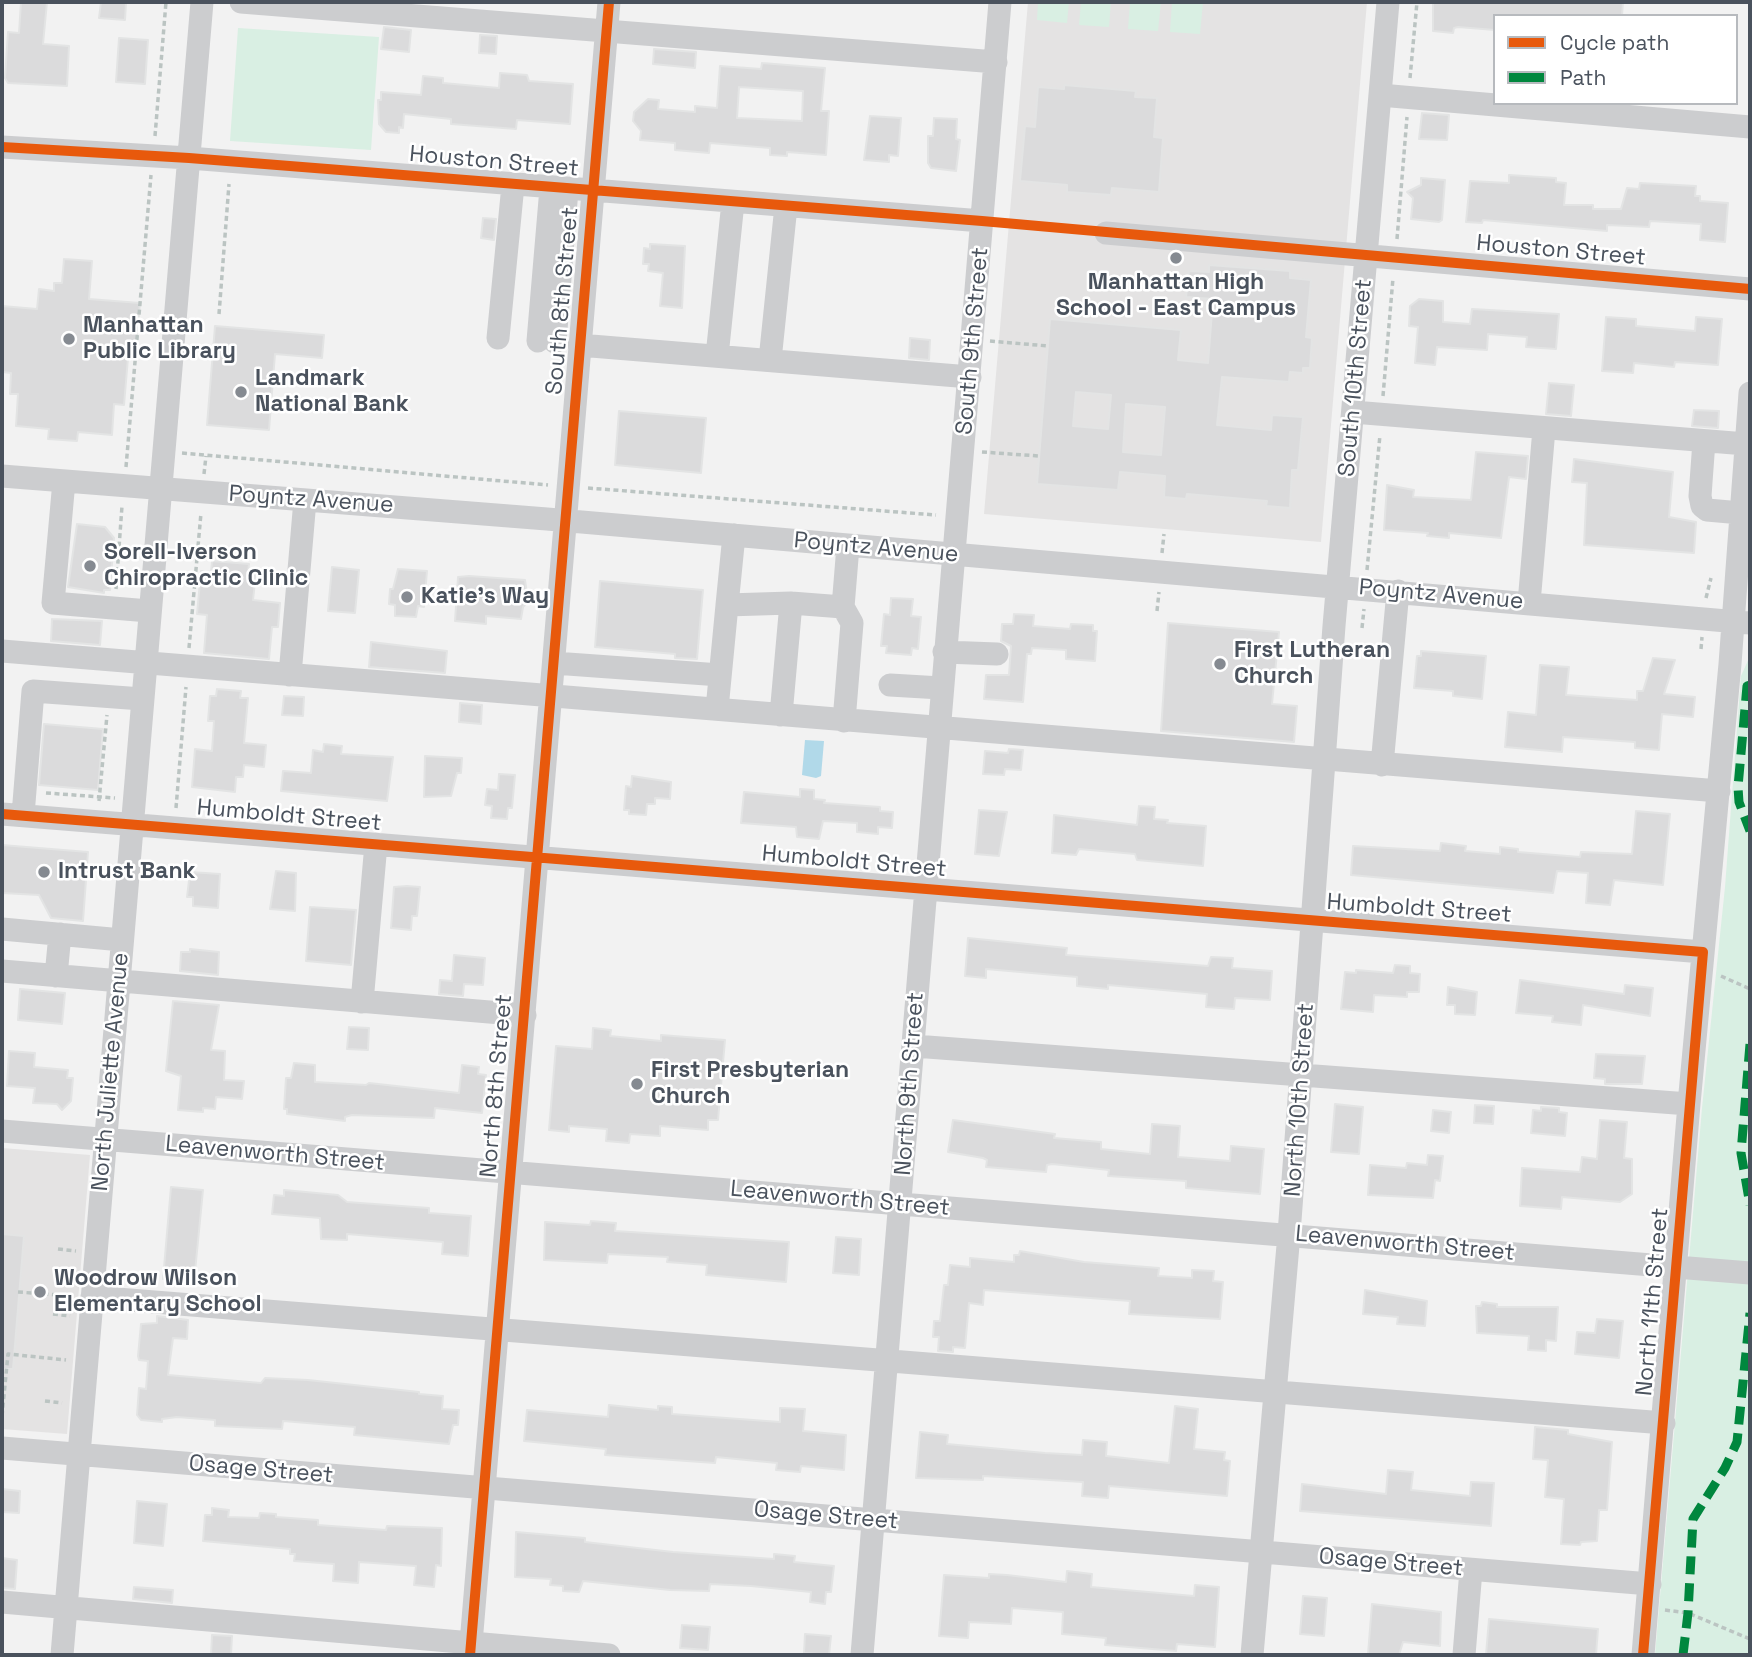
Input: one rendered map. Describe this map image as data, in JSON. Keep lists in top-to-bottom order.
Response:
{
  "streets": {
    "street": [
      "Houston Street",
      "South 8th Street",
      "South 9th Street",
      "South 10th Street",
      "Poyntz Avenue",
      "Humboldt Street",
      "North Juliette Avenue",
      "North 9th Street",
      "North 8th Street",
      "North 10th Street",
      "Leavenworth Street",
      "North 11th Street",
      "Osage Street"
    ]
  },
  "crossings": [
    ["Houston Street", "South 8th Street"],
    ["Houston Street", "South 9th Street"],
    ["Houston Street", "South 10th Street"],
    ["Houston Street", "North Juliette Avenue"],
    ["South 8th Street", "Poyntz Avenue"],
    ["South 8th Street", "North 8th Street"],
    ["South 9th Street", "Poyntz Avenue"],
    ["South 9th Street", "North 9th Street"],
    ["South 10th Street", "Poyntz Avenue"],
    ["South 10th Street", "North 10th Street"],
    ["Poyntz Avenue", "North Juliette Avenue"],
    ["Poyntz Avenue", "North 9th Street"],
    ["Poyntz Avenue", "North 8th Street"],
    ["Poyntz Avenue", "North 10th Street"],
    ["Poyntz Avenue", "North 11th Street"],
    ["Humboldt Street", "North Juliette Avenue"],
    ["Humboldt Street", "North 9th Street"],
    ["Humboldt Street", "North 8th Street"],
    ["Humboldt Street", "North 10th Street"],
    ["Humboldt Street", "North 11th Street"],
    ["North Juliette Avenue", "Leavenworth Street"],
    ["North Juliette Avenue", "Osage Street"],
    ["North 9th Street", "Leavenworth Street"],
    ["North 9th Street", "Osage Street"],
    ["North 8th Street", "Leavenworth Street"],
    ["North 8th Street", "Osage Street"],
    ["North 10th Street", "Leavenworth Street"],
    ["North 10th Street", "Osage Street"],
    ["Leavenworth Street", "North 11th Street"],
    ["North 11th Street", "Osage Street"]
  ],
  "places": [
    "Manhattan High School - East Campus",
    "Manhattan Public Library",
    "Landmark National Bank",
    "Sorell-Iverson Chiropractic Clinic",
    "Katie's Way",
    "First Lutheran Church",
    "Intrust Bank",
    "First Presbyterian Church",
    "Woodrow Wilson Elementary School"
  ],
  "legend": ["Cycle path", "Path"]
}
